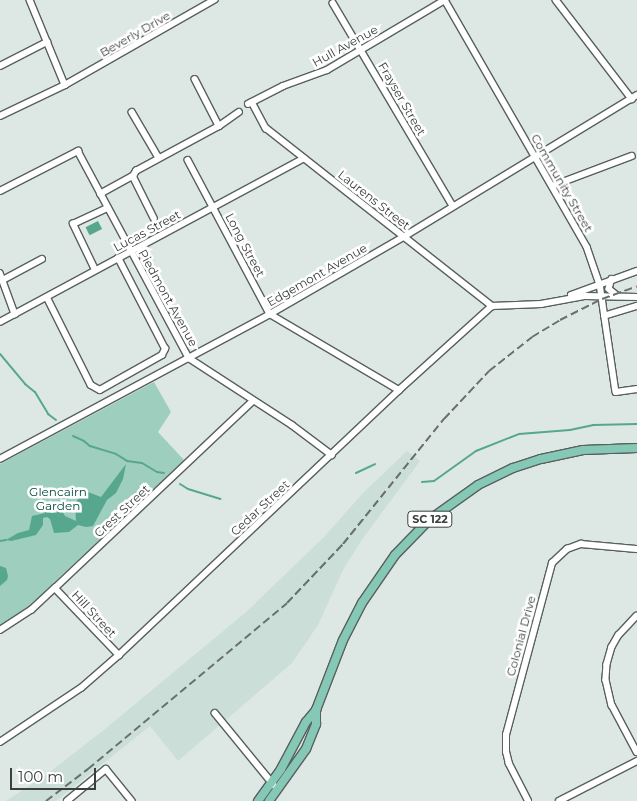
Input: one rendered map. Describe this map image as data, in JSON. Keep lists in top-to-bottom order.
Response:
{
  "streets": {
    "main road": ["SC 122"],
    "street": [
      "Beverly Drive",
      "Hull Avenue",
      "Frayser Street",
      "Community Street",
      "Laurens Street",
      "Lucas Street",
      "Long Street",
      "Edgemont Avenue",
      "Piedmont Avenue",
      "Cedar Street",
      "Crest Street",
      "Hill Street",
      "Colonial Drive"
    ]
  },
  "crossings": [
    ["Hull Avenue", "Frayser Street"],
    ["Hull Avenue", "Community Street"],
    ["Hull Avenue", "Laurens Street"],
    ["Frayser Street", "Edgemont Avenue"],
    ["Community Street", "Edgemont Avenue"],
    ["Laurens Street", "Lucas Street"],
    ["Laurens Street", "Edgemont Avenue"],
    ["Laurens Street", "Cedar Street"],
    ["Lucas Street", "Long Street"],
    ["Lucas Street", "Piedmont Avenue"],
    ["Long Street", "Edgemont Avenue"],
    ["Edgemont Avenue", "Piedmont Avenue"],
    ["Piedmont Avenue", "Cedar Street"],
    ["Piedmont Avenue", "Crest Street"],
    ["Cedar Street", "Hill Street"],
    ["Crest Street", "Hill Street"]
  ],
  "parks": ["Glencairn Garden"],
  "scale_bar": "100 m"
}
